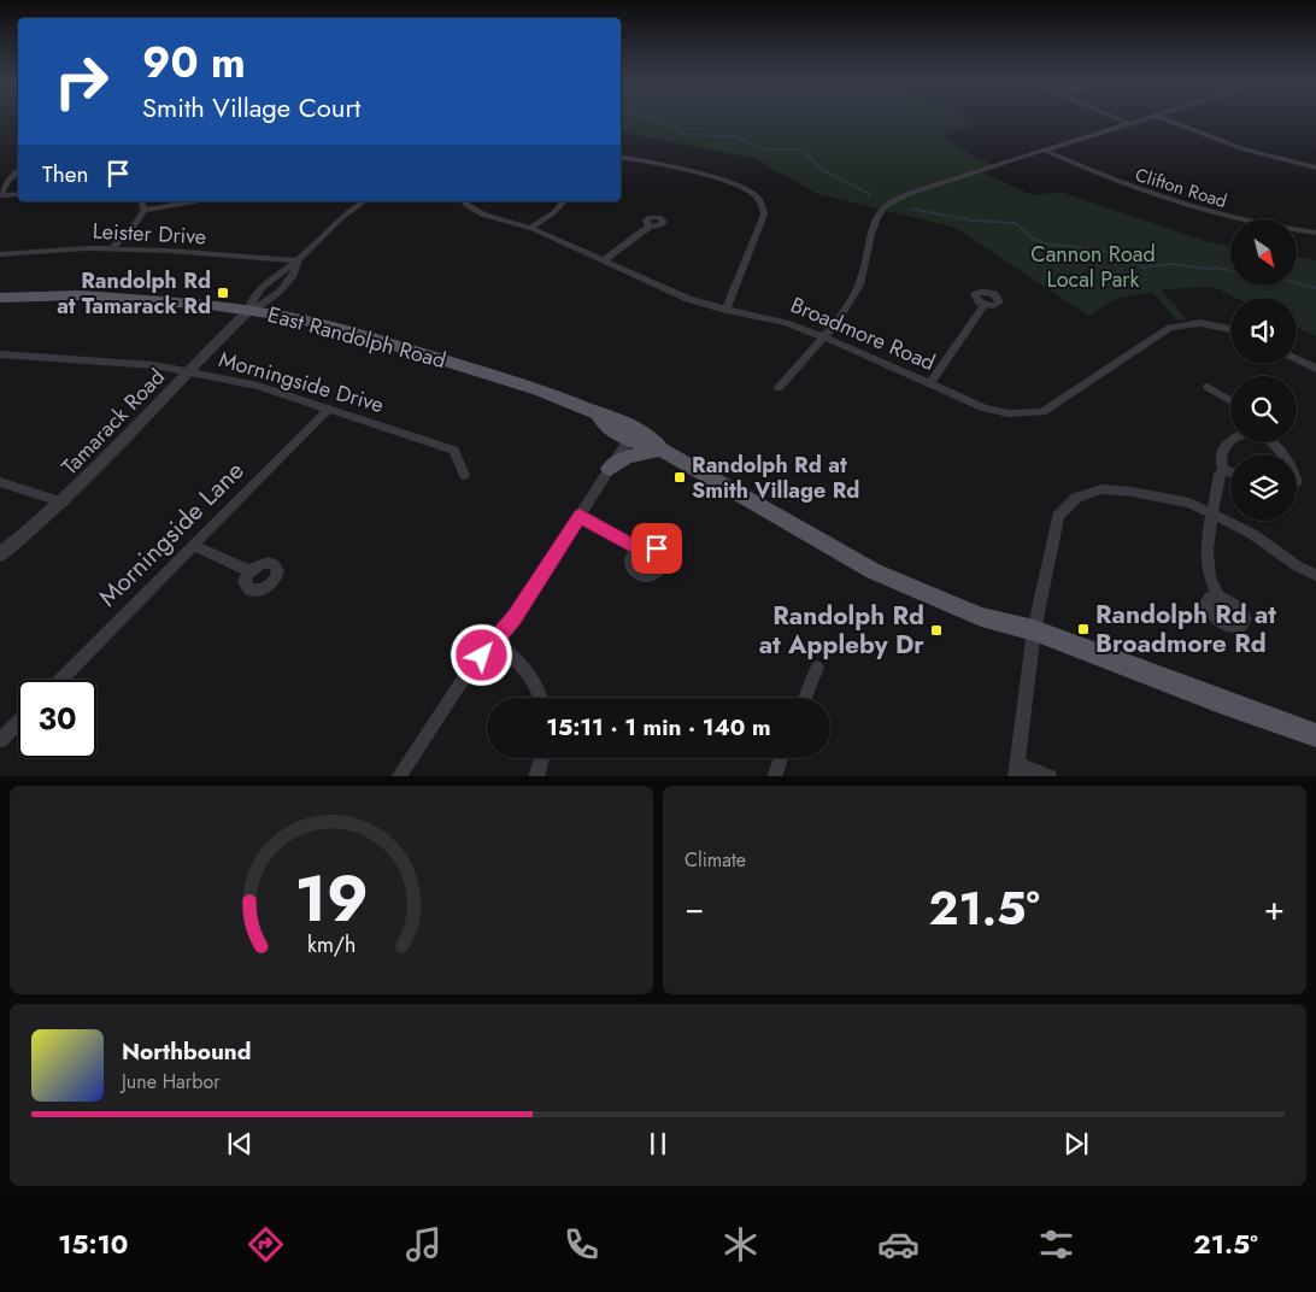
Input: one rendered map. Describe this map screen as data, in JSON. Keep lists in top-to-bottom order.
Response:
{
  "streets": {
    "main road": ["East Randolph Road"],
    "street": [
      "Clifton Road",
      "Leister Drive",
      "Broadmore Road",
      "Morningside Drive",
      "Tamarack Road",
      "Morningside Lane"
    ]
  },
  "crossings": [
    ["Leister Drive", "Tamarack Road"],
    ["East Randolph Road", "Tamarack Road"],
    ["Morningside Drive", "Tamarack Road"],
    ["Morningside Drive", "Morningside Lane"]
  ],
  "parks": ["Cannon Road Local Park"],
  "places": {
    "transit": [
      "Randolph Rd at Tamarack Rd",
      "Randolph Rd at Smith Village Rd",
      "Randolph Rd at Broadmore Rd",
      "Randolph Rd at Appleby Dr"
    ]
  },
  "north": "bottom right",
  "page": {
    "turn": ["90 m", "Smith Village Court"],
    "then": "Then",
    "limit": "30",
    "trip": "15:11 · 1 min · 140 m",
    "tile": "Climate",
    "heat": ["−", "21.5°", "+"],
    "song": ["Northbound", "June Harbor"],
    "tabs": ["15:10", "21.5°"],
    "gauge": ["19", "km/h"]
  }
}
